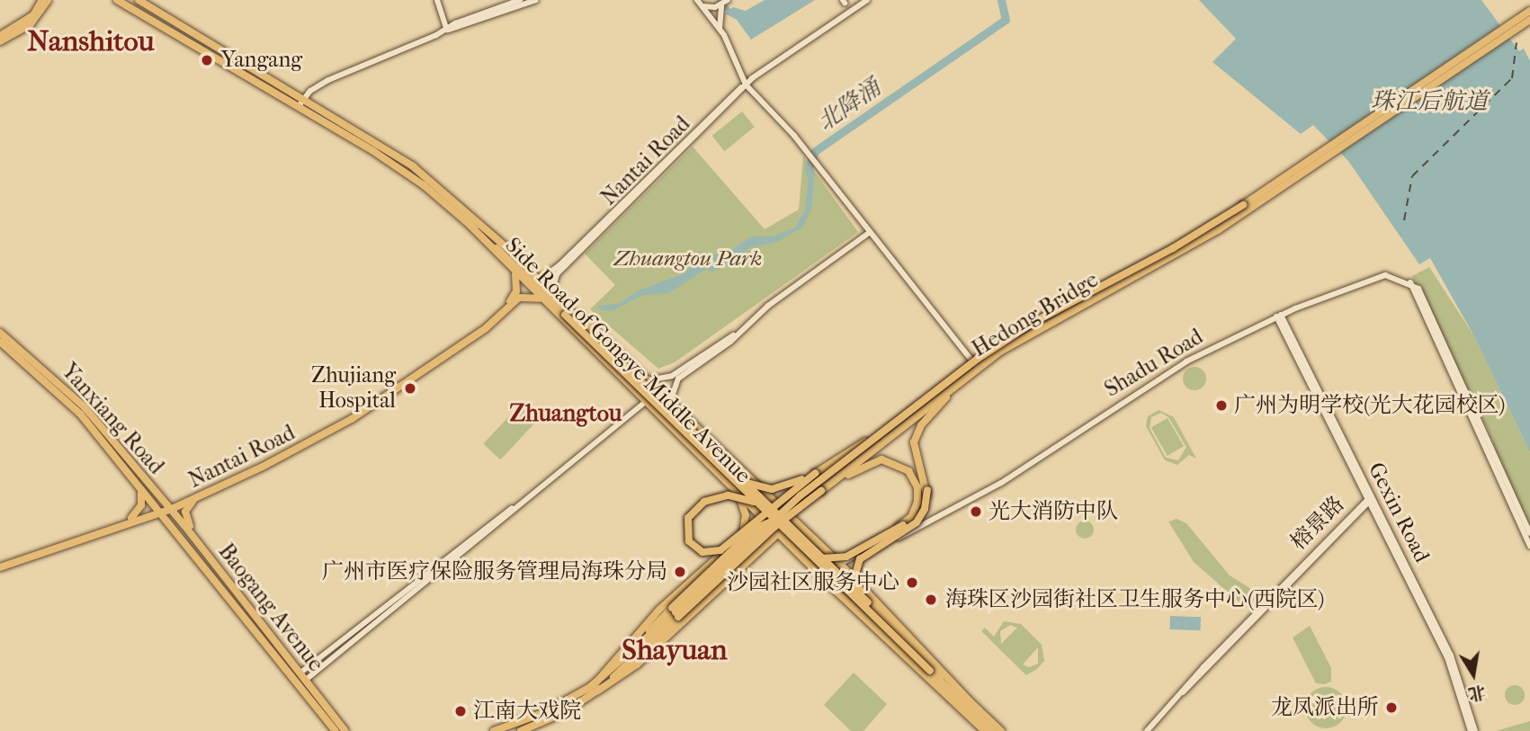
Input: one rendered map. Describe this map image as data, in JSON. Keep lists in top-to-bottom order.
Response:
{
  "streets": {
    "main road": [
      "Nantai Road",
      "Hedong Bridge",
      "Side Road of Gongye Middle Avenue",
      "Yanxiang Road",
      "Baogang Avenue"
    ],
    "street": ["Shadu Road", "Gexin Road", "榕景路"]
  },
  "crossings": [
    ["Nantai Road", "Side Road of Gongye Middle Avenue"],
    ["Nantai Road", "Yanxiang Road"],
    ["Nantai Road", "Baogang Avenue"],
    ["Shadu Road", "Gexin Road"],
    ["Yanxiang Road", "Baogang Avenue"],
    ["Gexin Road", "榕景路"]
  ],
  "districts": ["Nanshitou", "Zhuangtou", "Shayuan"],
  "water": ["珠江后航道", "北降涌"],
  "parks": ["Zhuangtou Park"],
  "places": [
    "Yangang",
    "Zhujiang Hospital",
    "广州为明学校(光大花园校区)",
    "光大消防中队",
    "广州市医疗保险服务管理局海珠分局",
    "沙园社区服务中心",
    "海珠区沙园街社区卫生服务中心(西院区)",
    "龙凤派出所",
    "江南大戏院"
  ],
  "north": "bottom"
}
